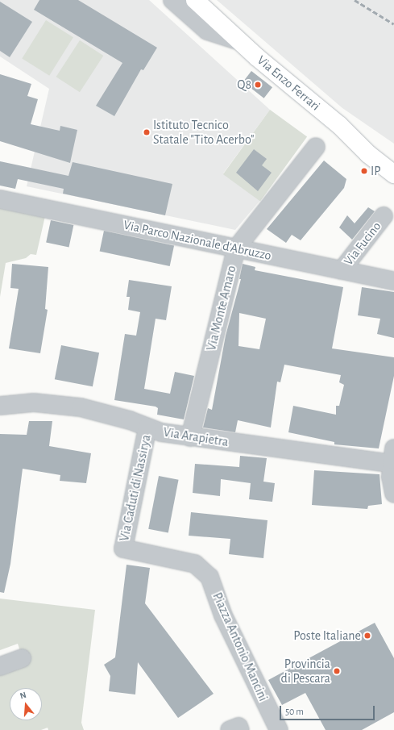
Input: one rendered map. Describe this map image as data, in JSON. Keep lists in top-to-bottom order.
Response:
{
  "streets": {
    "main road": ["Via Enzo Ferrari"],
    "street": [
      "Via Parco Nazionale d'Abruzzo",
      "Via Fucino",
      "Via Monte Amaro",
      "Via Arapietra",
      "Via Caduti di Nassirya",
      "Piazza Antonio Mancini"
    ]
  },
  "crossings": [
    ["Via Parco Nazionale d'Abruzzo", "Via Fucino"],
    ["Via Parco Nazionale d'Abruzzo", "Via Monte Amaro"],
    ["Via Monte Amaro", "Via Arapietra"],
    ["Via Arapietra", "Via Caduti di Nassirya"],
    ["Via Caduti di Nassirya", "Piazza Antonio Mancini"]
  ],
  "places": [
    "Q8",
    "Istituto Tecnico Statale \"Tito Acerbo\"",
    "IP",
    "Poste Italiane",
    "Provincia di Pescara"
  ],
  "scale_bar": "50 m",
  "north": "top"
}
